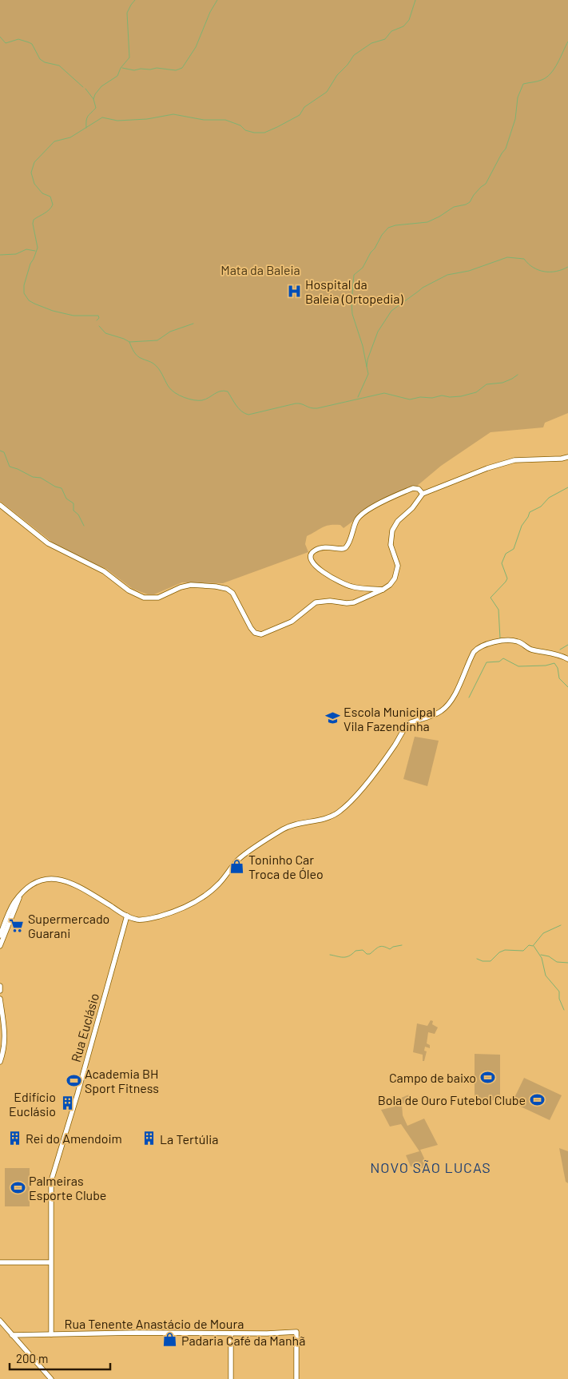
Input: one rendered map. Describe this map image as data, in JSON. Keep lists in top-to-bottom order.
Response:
{
  "streets": {
    "street": ["Rua Euclásio", "Rua Tenente Anastácio de Moura"]
  },
  "crossings": [
    ["Rua Euclásio", "Rua Tenente Anastácio de Moura"]
  ],
  "districts": ["NOVO SÃO LUCAS"],
  "parks": ["Mata da Baleia"],
  "places": {
    "hospital": ["Hospital da Baleia (Ortopedia)"],
    "school or university": ["Escola Municipal Vila Fazendinha"],
    "shop": ["Toninho Car Troca de Óleo", "Padaria Café da Manhã"],
    "supermarket": ["Supermercado Guarani"],
    "sports": [
      "Campo de baixo",
      "Academia BH Sport Fitness",
      "Bola de Ouro Futebol Clube",
      "Palmeiras Esporte Clube"
    ],
    "building": ["Edifício Euclásio", "Rei do Amendoim", "La Tertúlia"]
  },
  "scale_bar": "200 m"
}
